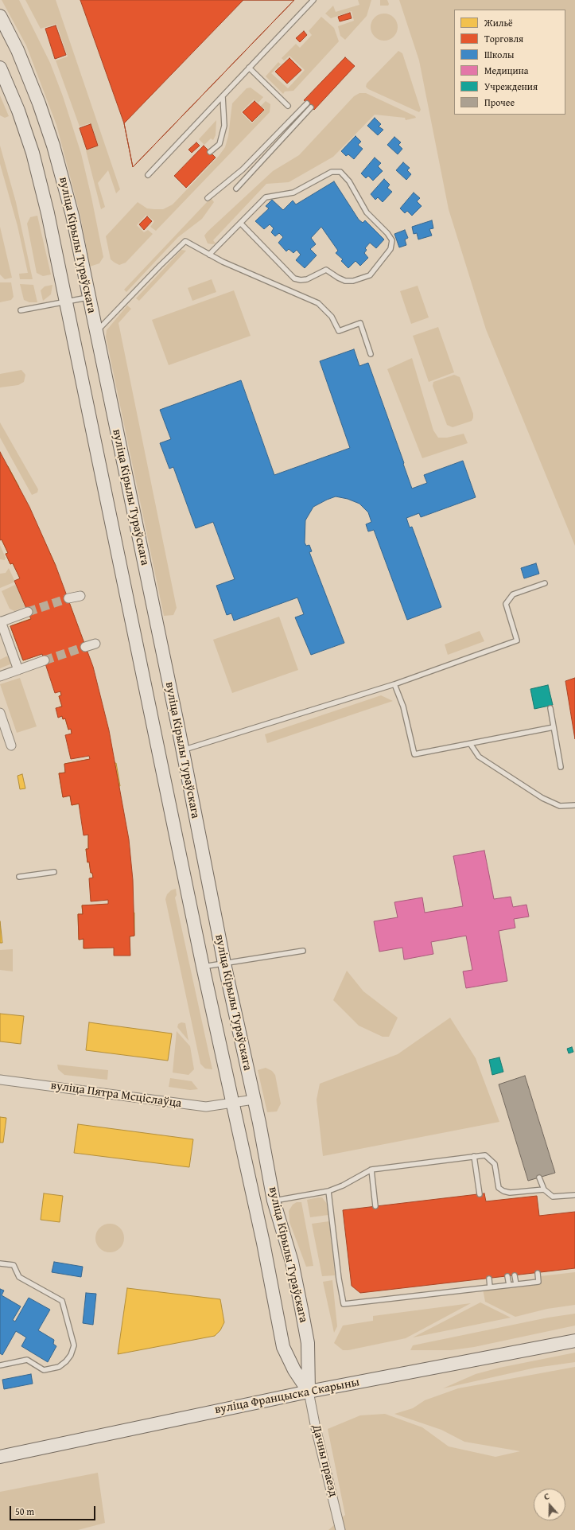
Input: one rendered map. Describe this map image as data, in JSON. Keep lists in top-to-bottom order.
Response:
{
  "streets": {
    "main road": ["вуліца Кірылы Тураўскага", "вуліца Францыска Скарыны"],
    "street": ["вуліца Пятра Мсціслаўца", "Дачны праезд"]
  },
  "crossings": [
    ["вуліца Кірылы Тураўскага", "вуліца Пятра Мсціслаўца"],
    ["вуліца Кірылы Тураўскага", "вуліца Францыска Скарыны"],
    ["вуліца Кірылы Тураўскага", "Дачны праезд"],
    ["вуліца Францыска Скарыны", "Дачны праезд"]
  ],
  "legend": [
    "Жильё",
    "Торговля",
    "Школы",
    "Медицина",
    "Учреждения",
    "Прочее"
  ],
  "scale_bar": "50 m",
  "north": "top"
}
